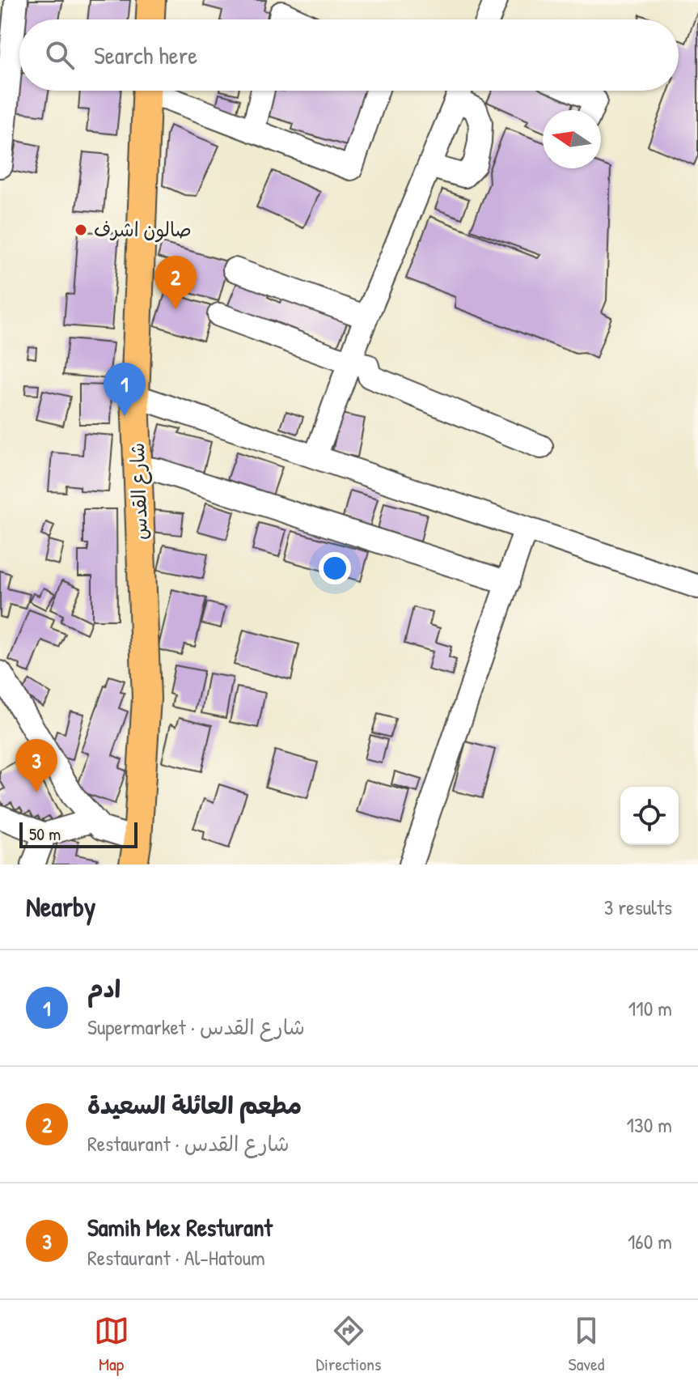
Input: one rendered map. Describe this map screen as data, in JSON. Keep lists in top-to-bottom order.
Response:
{
  "streets": {
    "main road": ["شارع القدس"]
  },
  "places": ["صالون اشرف"],
  "scale_bar": "50 m",
  "north": "left",
  "page": {
    "search": "Search here",
    "pins": ["2", "1", "3"],
    "scale": "50 m",
    "heading": ["Nearby", "3 results"],
    "list": [
      {
        "mark": "1",
        "name": "ادم",
        "note": "Supermarket · شارع القدس",
        "value": "110 m"
      },
      {
        "mark": "2",
        "name": "مطعم العائلة السعيدة",
        "note": "Restaurant · شارع القدس",
        "value": "130 m"
      },
      {
        "mark": "3",
        "name": "Samih Mex Resturant",
        "note": "Restaurant · Al-Hatoum",
        "value": "160 m"
      }
    ],
    "nav": ["Map", "Directions", "Saved"]
  }
}
